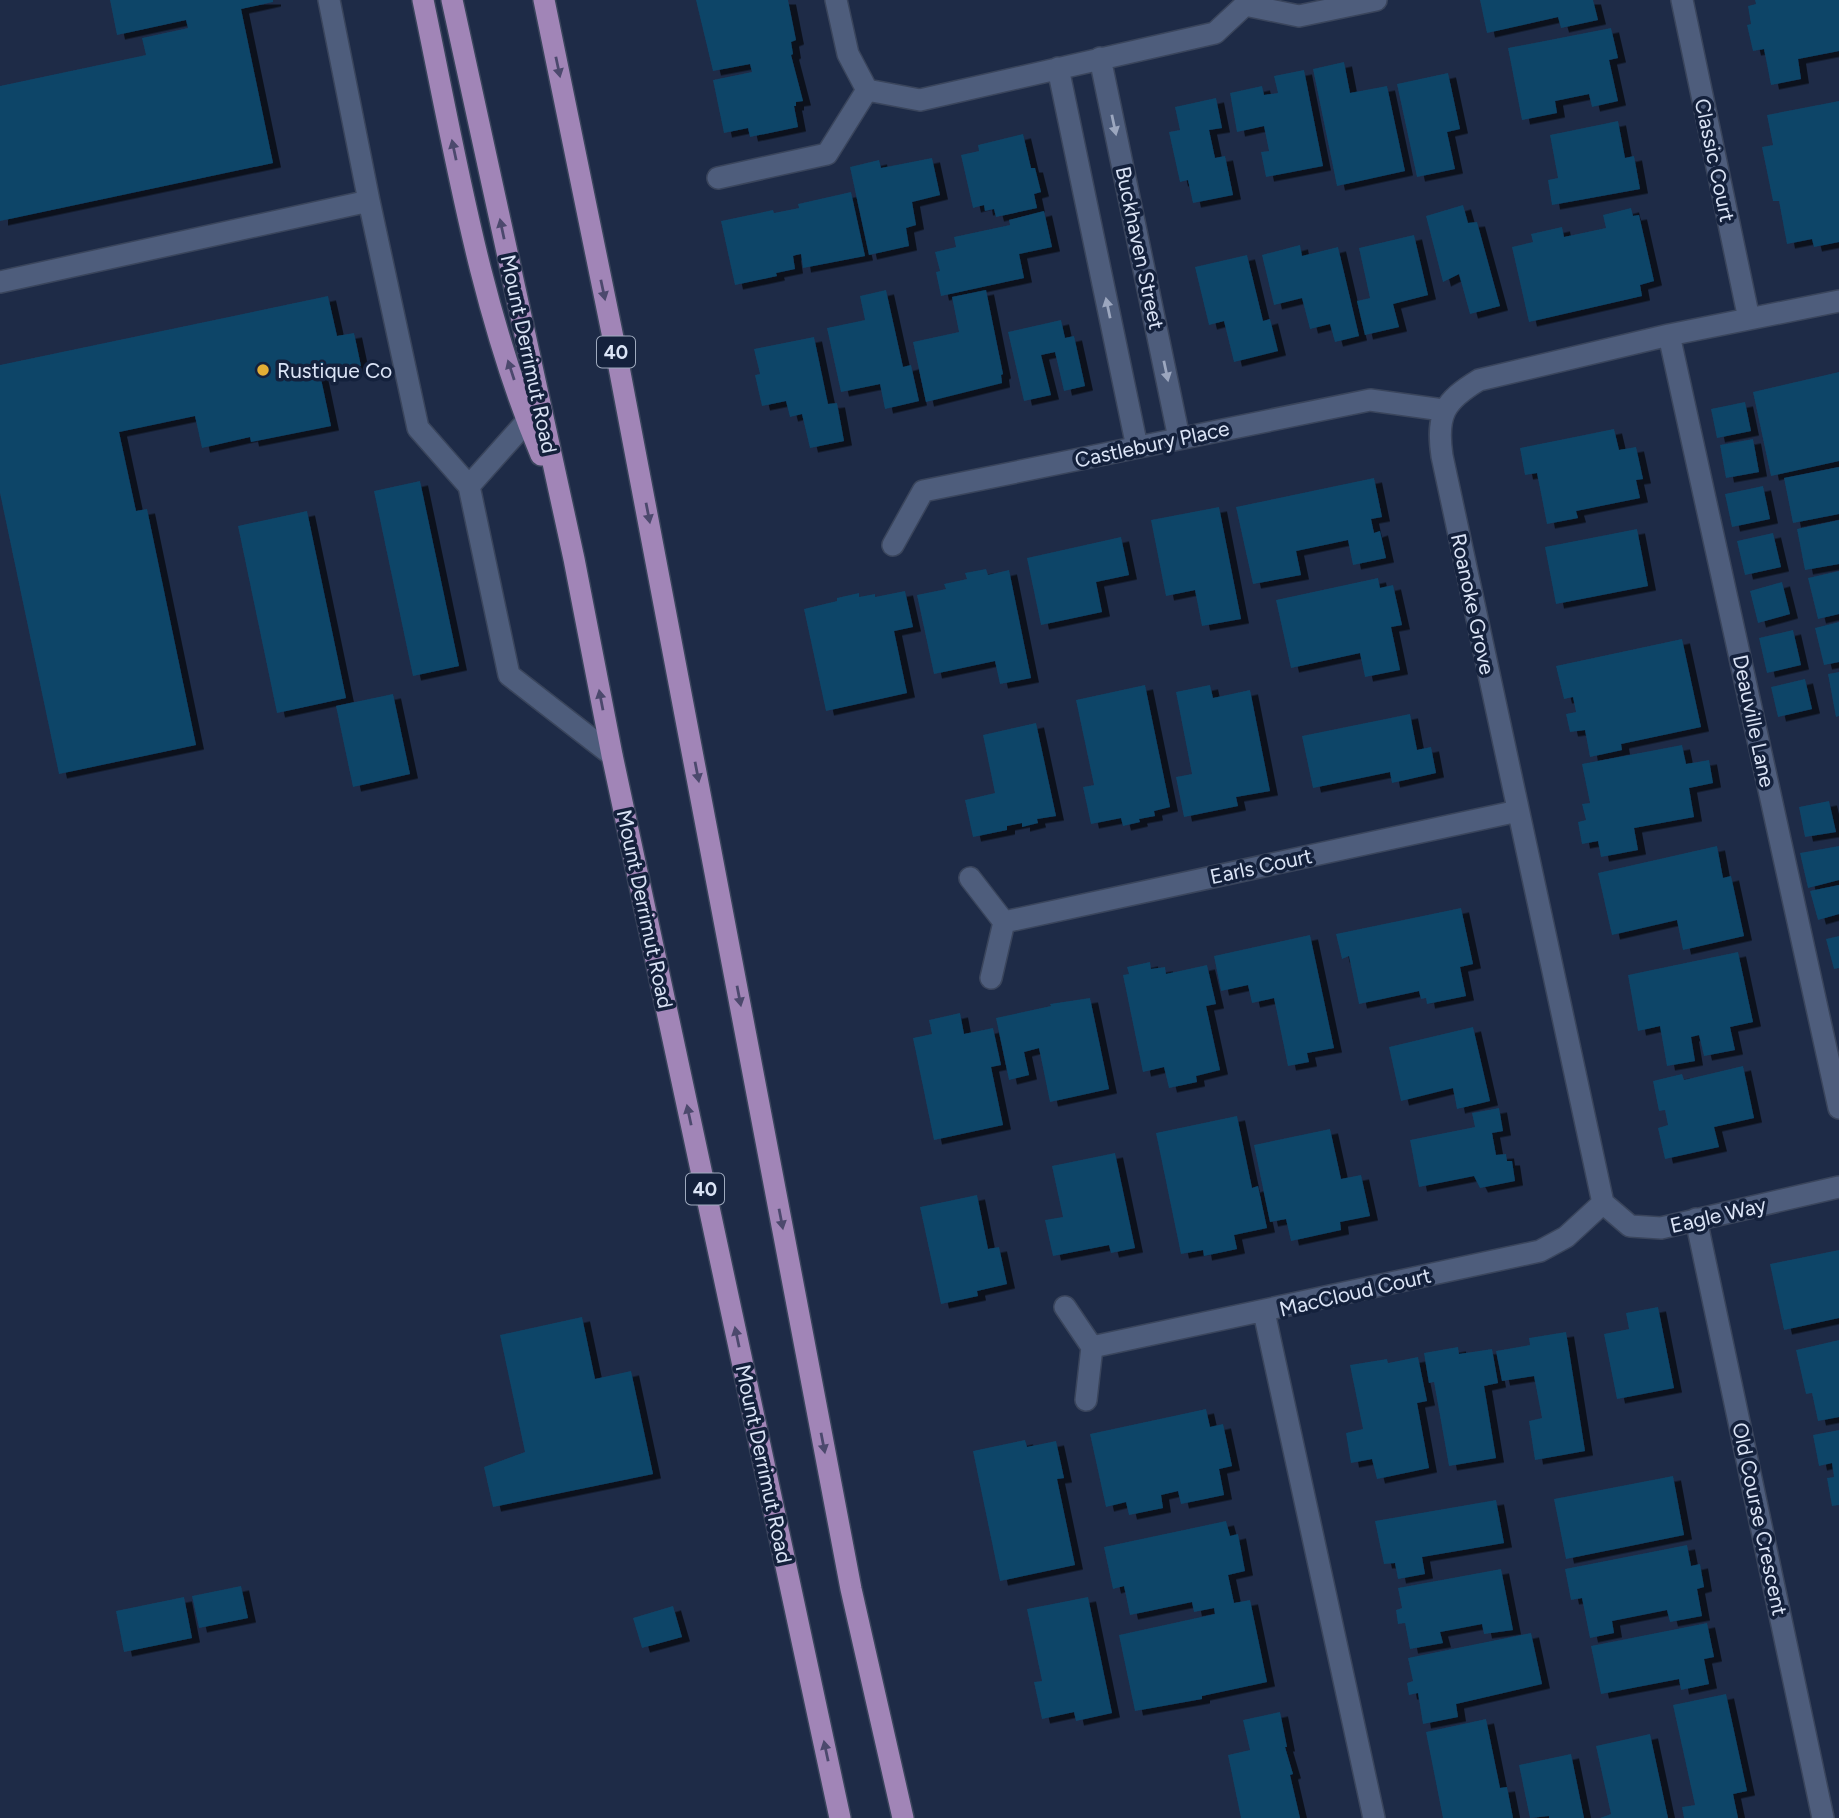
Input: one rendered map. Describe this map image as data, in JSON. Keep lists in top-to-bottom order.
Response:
{
  "streets": {
    "main road": ["40", "Mount Derrimut Road"],
    "street": [
      "Classic Court",
      "Buckhaven Street",
      "Castlebury Place",
      "Roanoke Grove",
      "Deauville Lane",
      "Earls Court",
      "Eagle Way",
      "MacCloud Court",
      "Old Course Crescent"
    ]
  },
  "crossings": [
    ["Buckhaven Street", "Castlebury Place"],
    ["Castlebury Place", "Roanoke Grove"],
    ["Roanoke Grove", "Earls Court"],
    ["Roanoke Grove", "Eagle Way"],
    ["Roanoke Grove", "MacCloud Court"],
    ["Eagle Way", "MacCloud Court"],
    ["Eagle Way", "Old Course Crescent"]
  ],
  "places": ["Rustique Co"]
}
